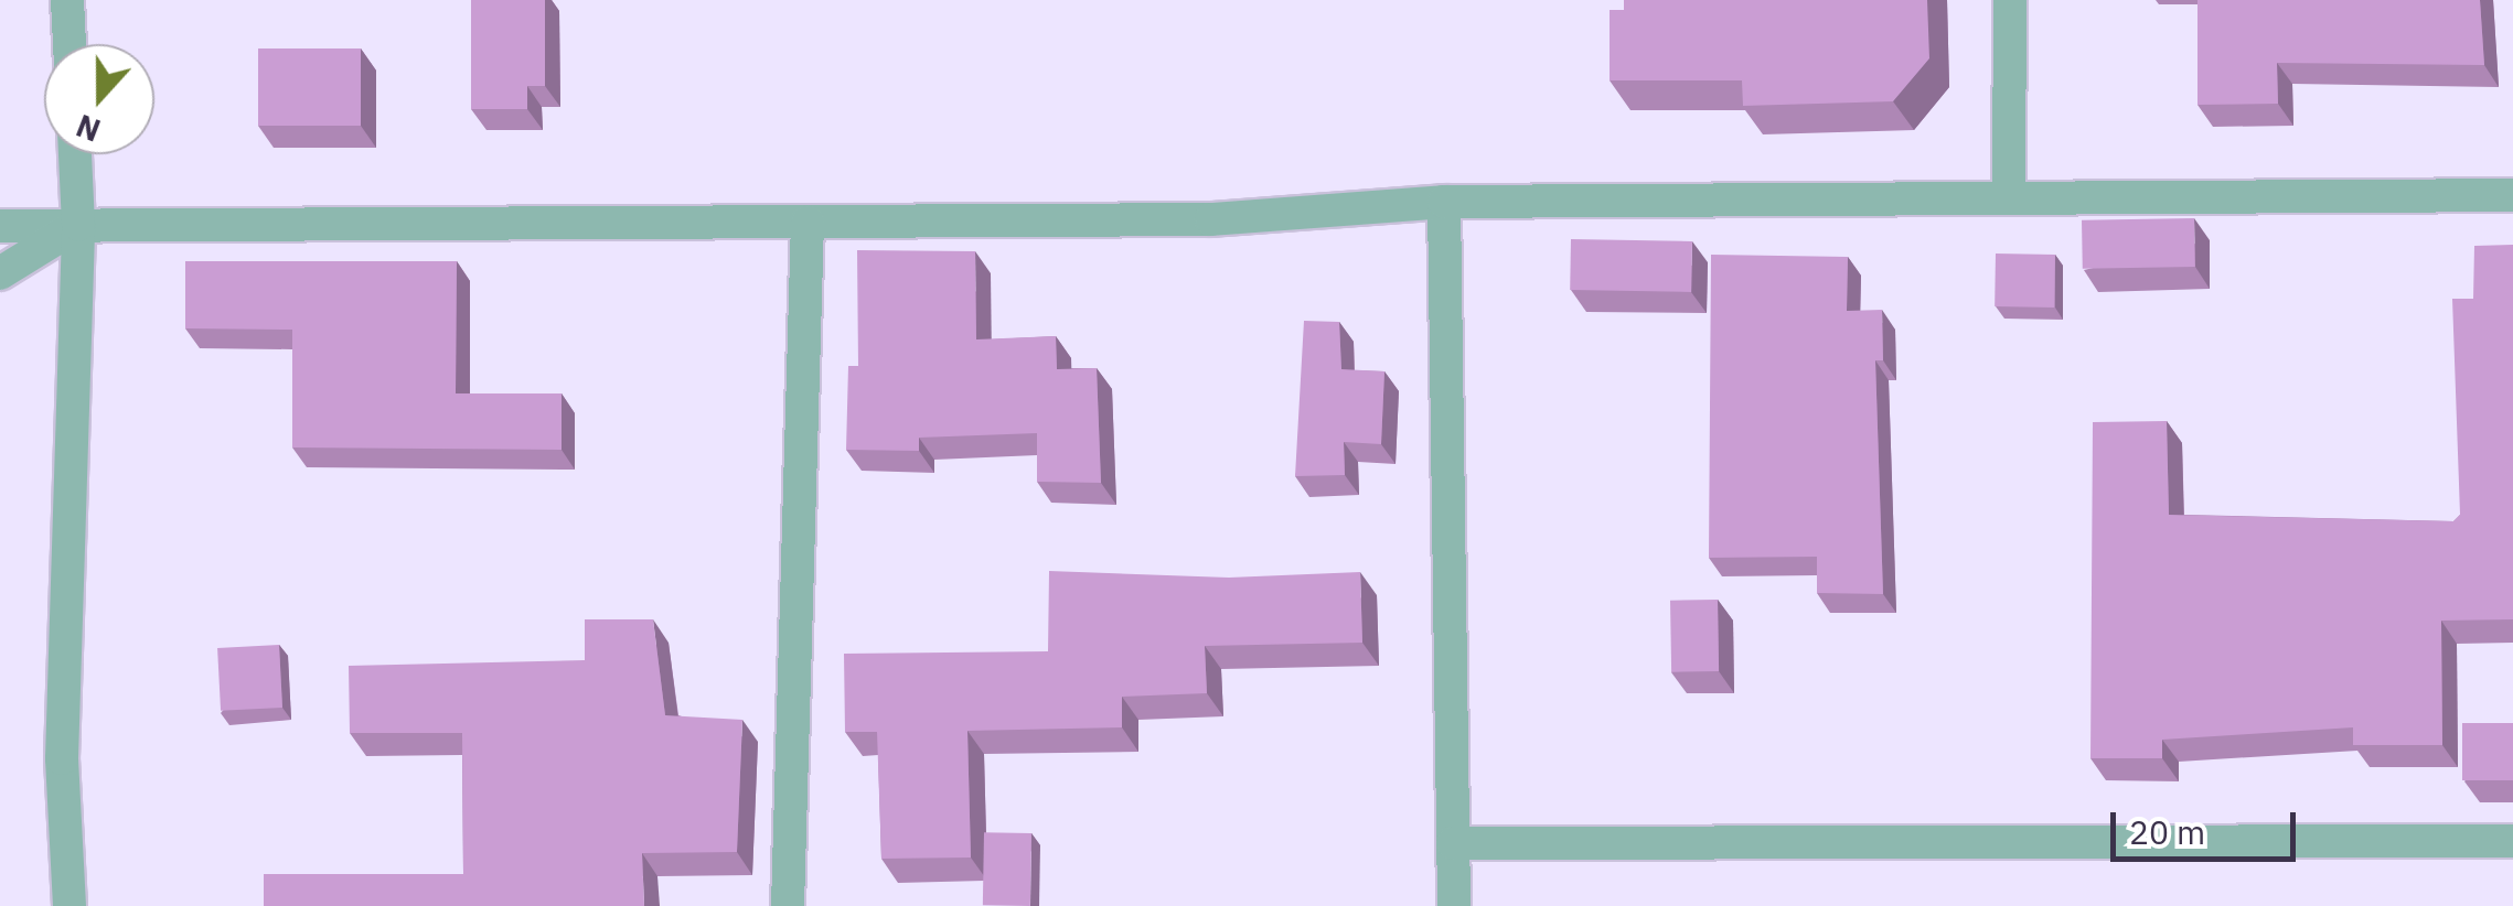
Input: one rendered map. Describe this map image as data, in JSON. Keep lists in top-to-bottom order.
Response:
{
  "scale_bar": "20 m",
  "north": "bottom"
}
